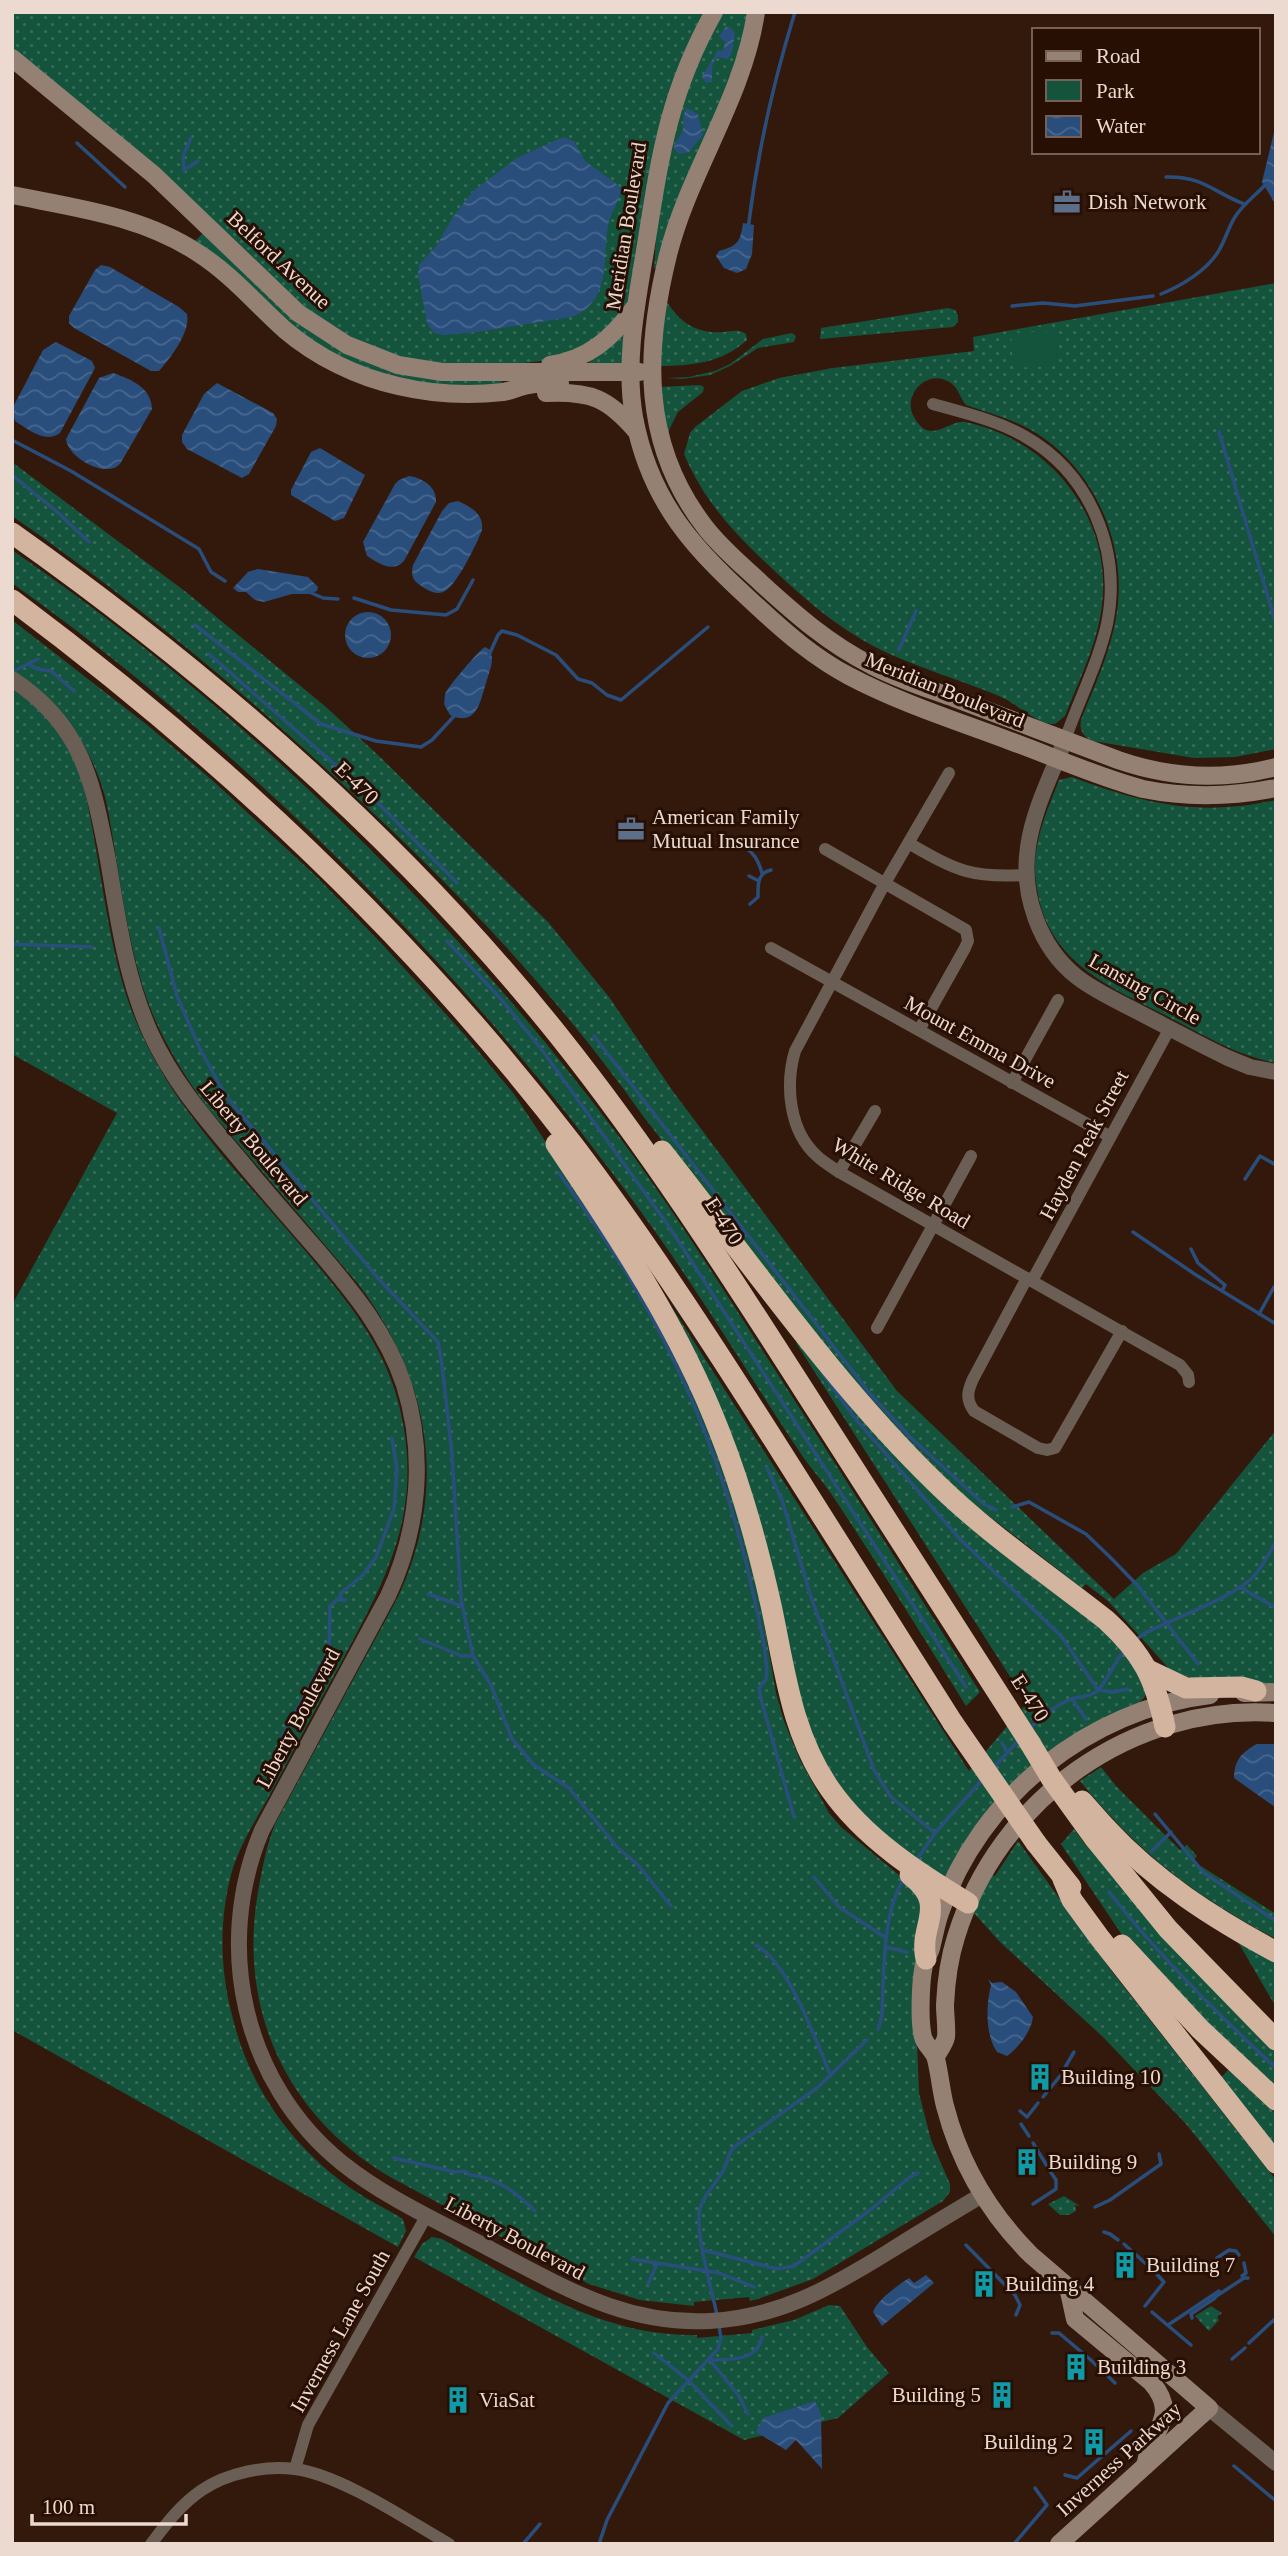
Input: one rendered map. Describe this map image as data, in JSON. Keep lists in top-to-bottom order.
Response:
{
  "streets": {
    "highway": ["E-470"],
    "main road": ["Meridian Boulevard", "Belford Avenue", "Inverness Parkway"],
    "street": [
      "Lansing Circle",
      "Mount Emma Drive",
      "Liberty Boulevard",
      "Hayden Peak Street",
      "White Ridge Road",
      "Inverness Lane South"
    ]
  },
  "crossings": [
    ["Meridian Boulevard", "Belford Avenue"],
    ["Meridian Boulevard", "Lansing Circle"],
    ["Lansing Circle", "Hayden Peak Street"],
    ["Mount Emma Drive", "Hayden Peak Street"],
    ["Mount Emma Drive", "White Ridge Road"],
    ["Liberty Boulevard", "Inverness Lane South"],
    ["Hayden Peak Street", "White Ridge Road"]
  ],
  "places": {
    "office": ["Dish Network", "American Family Mutual Insurance"],
    "building": [
      "Building 10",
      "Building 9",
      "Building 7",
      "Building 4",
      "Building 3",
      "Building 5",
      "ViaSat",
      "Building 2"
    ]
  },
  "legend": ["Road", "Park", "Water"],
  "scale_bar": "100 m"
}
